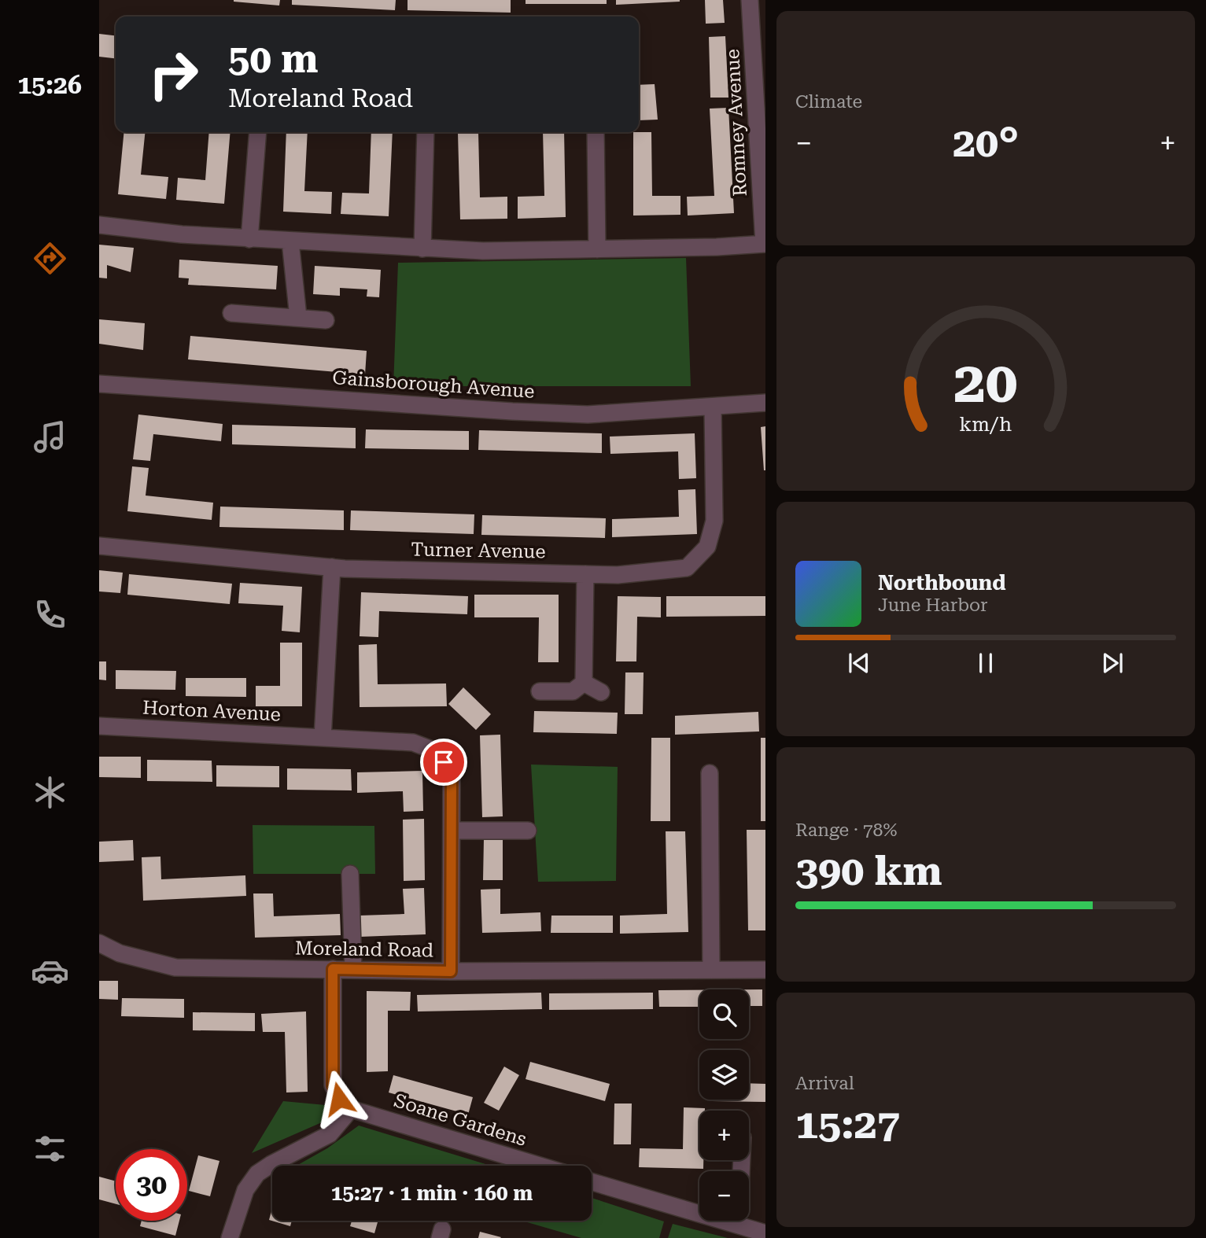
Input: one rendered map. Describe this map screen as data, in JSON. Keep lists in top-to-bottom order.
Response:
{
  "streets": {
    "street": [
      "Romney Avenue",
      "Gainsborough Avenue",
      "Turner Avenue",
      "Horton Avenue",
      "Moreland Road",
      "Soane Gardens"
    ]
  },
  "crossings": [
    ["Gainsborough Avenue", "Turner Avenue"],
    ["Horton Avenue", "Moreland Road"]
  ],
  "page": {
    "tabs": "15:26",
    "tile": [
      "Climate",
      ["Range · 78%", "390 km"],
      ["Arrival", "15:27"]
    ],
    "turn": ["50 m", "Moreland Road"],
    "heat": ["−", "20°", "+"],
    "song": ["Northbound", "June Harbor"],
    "map_buttons": ["+", "−"],
    "limit": "30",
    "trip": "15:27 · 1 min · 160 m",
    "gauge": ["20", "km/h"]
  }
}
